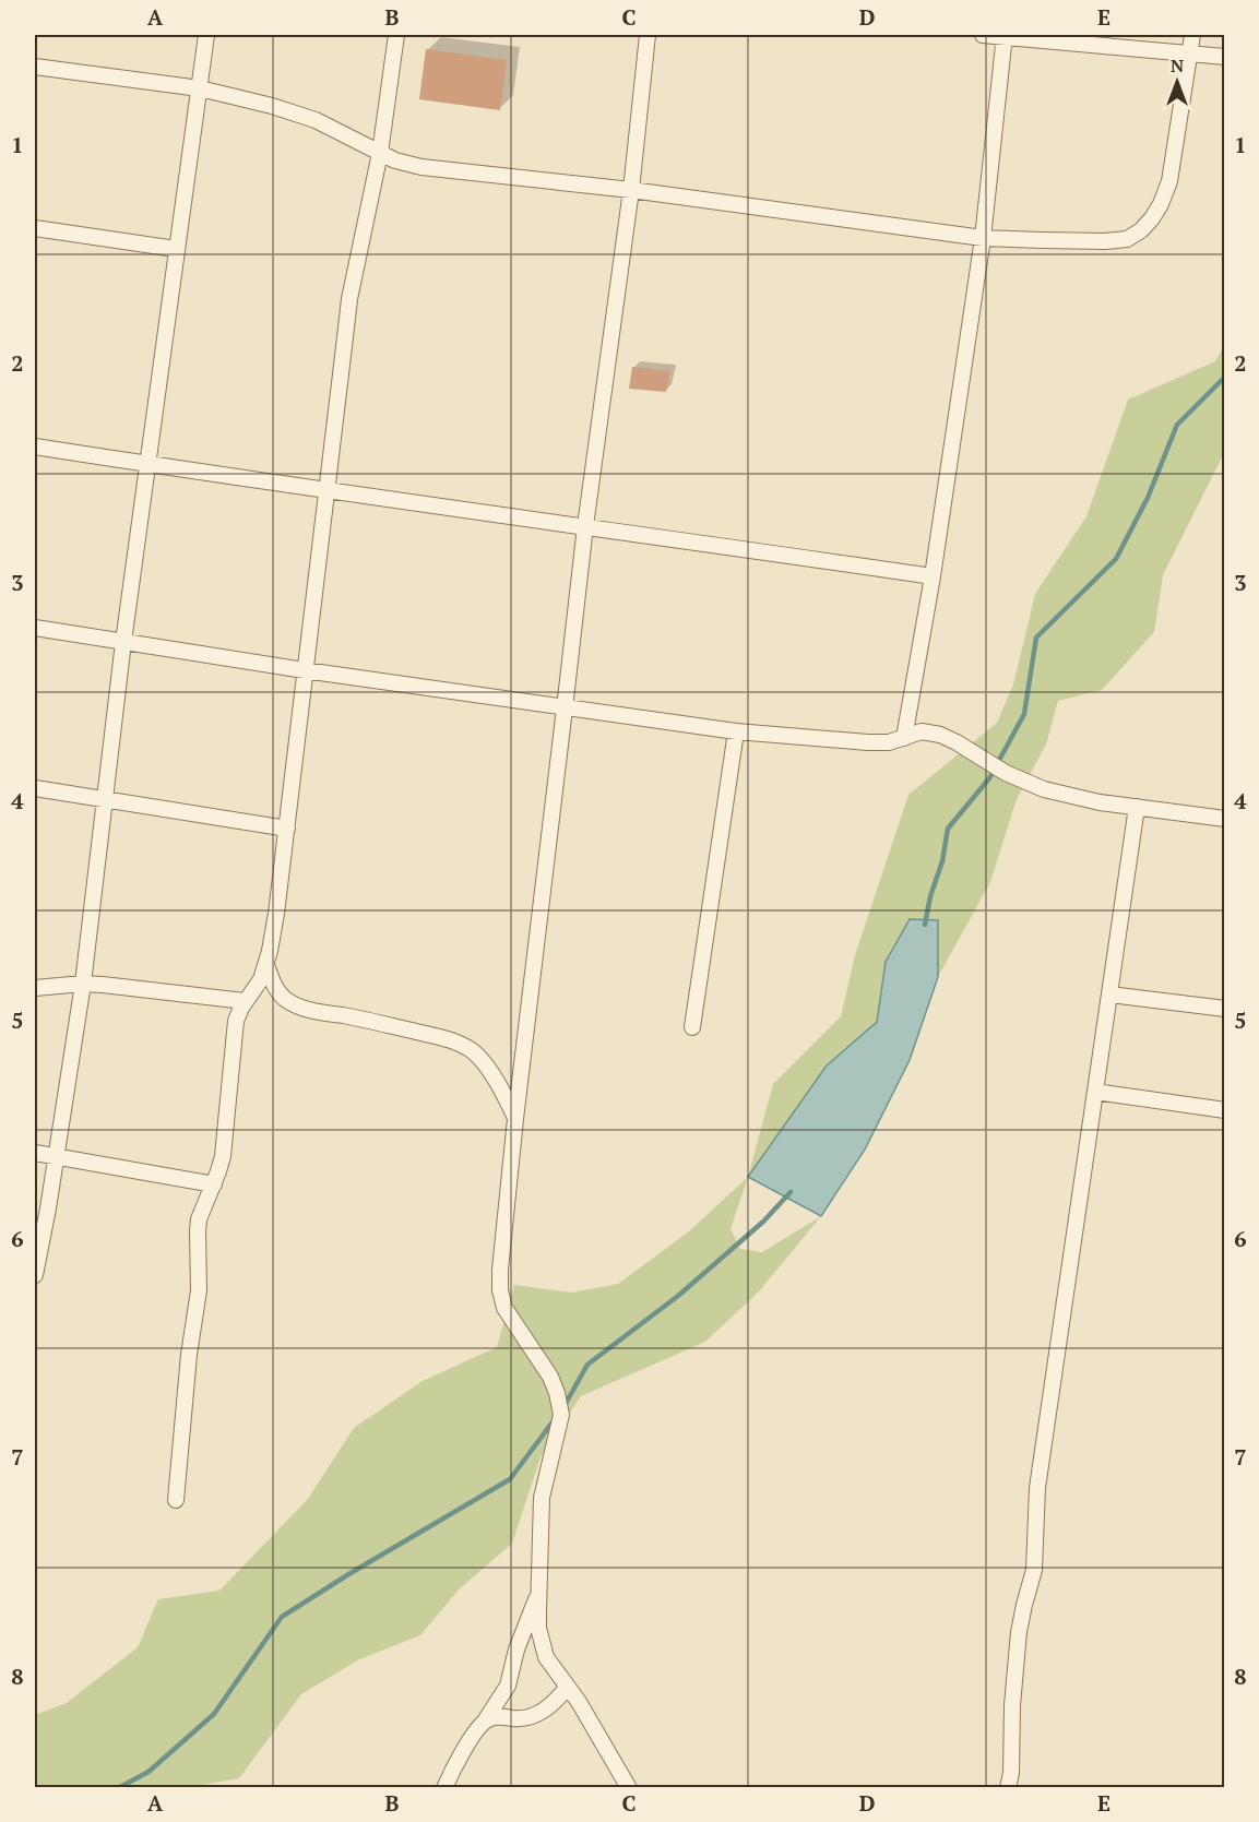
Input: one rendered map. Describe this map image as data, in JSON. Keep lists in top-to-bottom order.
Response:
{
  "north": "top",
  "grid": {
    "columns": [
      "A",
      "B",
      "C",
      "D",
      "E"
    ],
    "rows": [
      "1",
      "2",
      "3",
      "4",
      "5",
      "6",
      "7",
      "8"
    ]
  }
}
